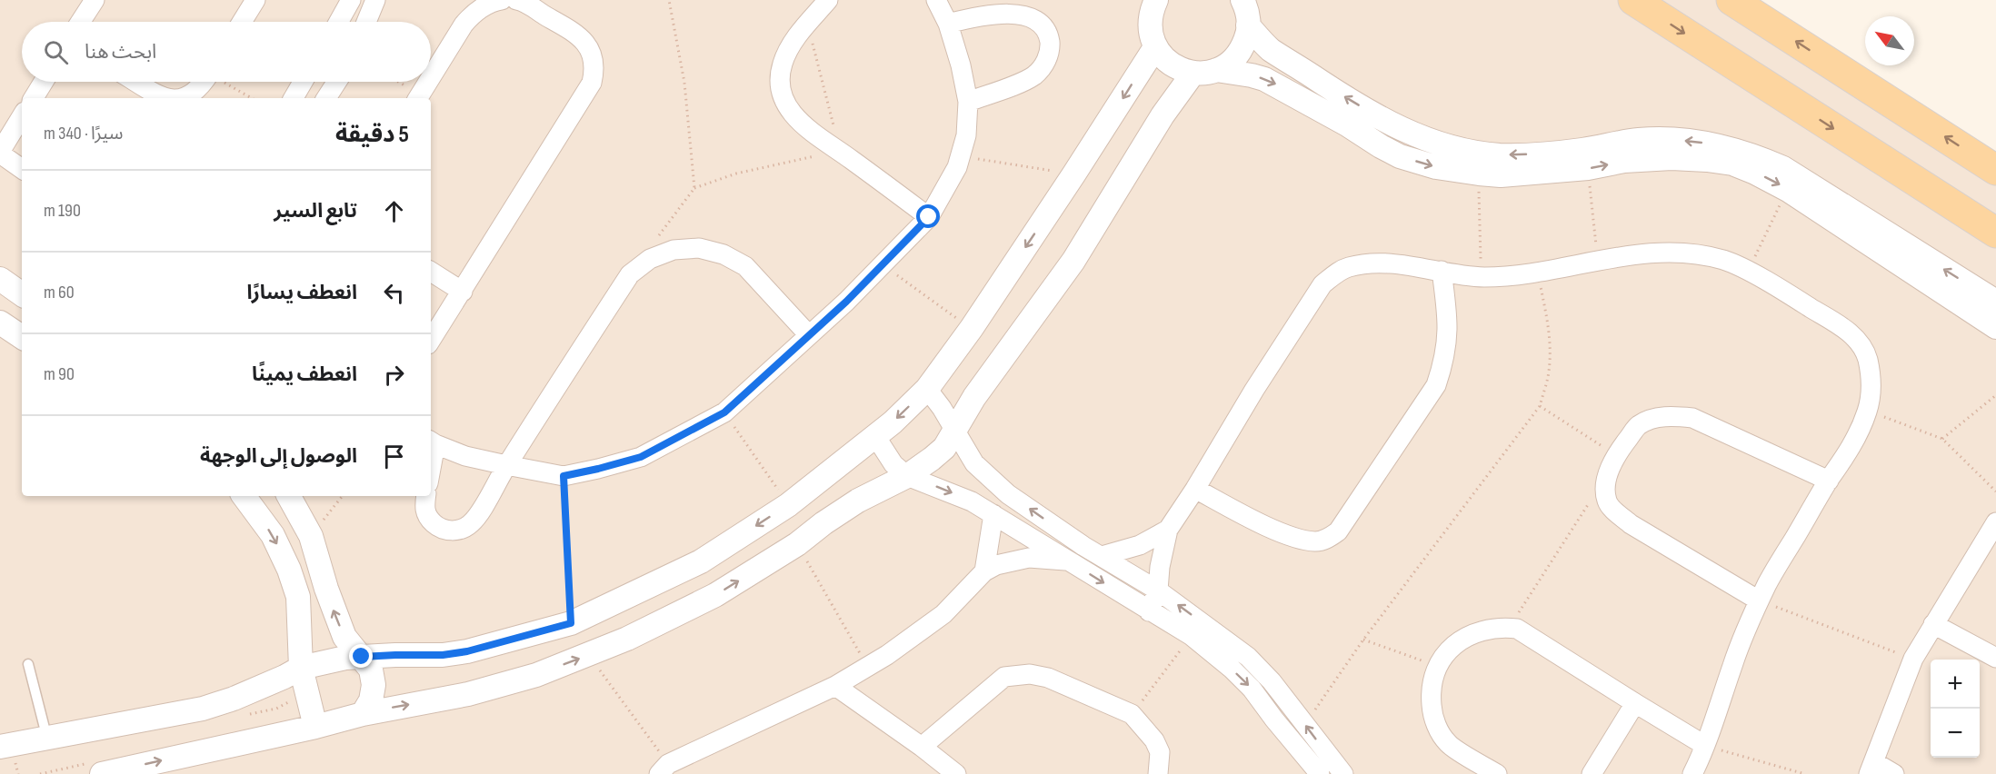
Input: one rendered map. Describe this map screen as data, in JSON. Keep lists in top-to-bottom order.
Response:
{
  "north": "top left",
  "page": {
    "search": "ابحث هنا",
    "heading": ["5 دقيقة", "سيرًا · 340 m"],
    "list": [
      ["تابع السير", "190 m"],
      ["انعطف يسارًا", "60 m"],
      ["انعطف يمينًا", "90 m"],
      "الوصول إلى الوجهة"
    ],
    "map_buttons": ["+", "−"]
  }
}
